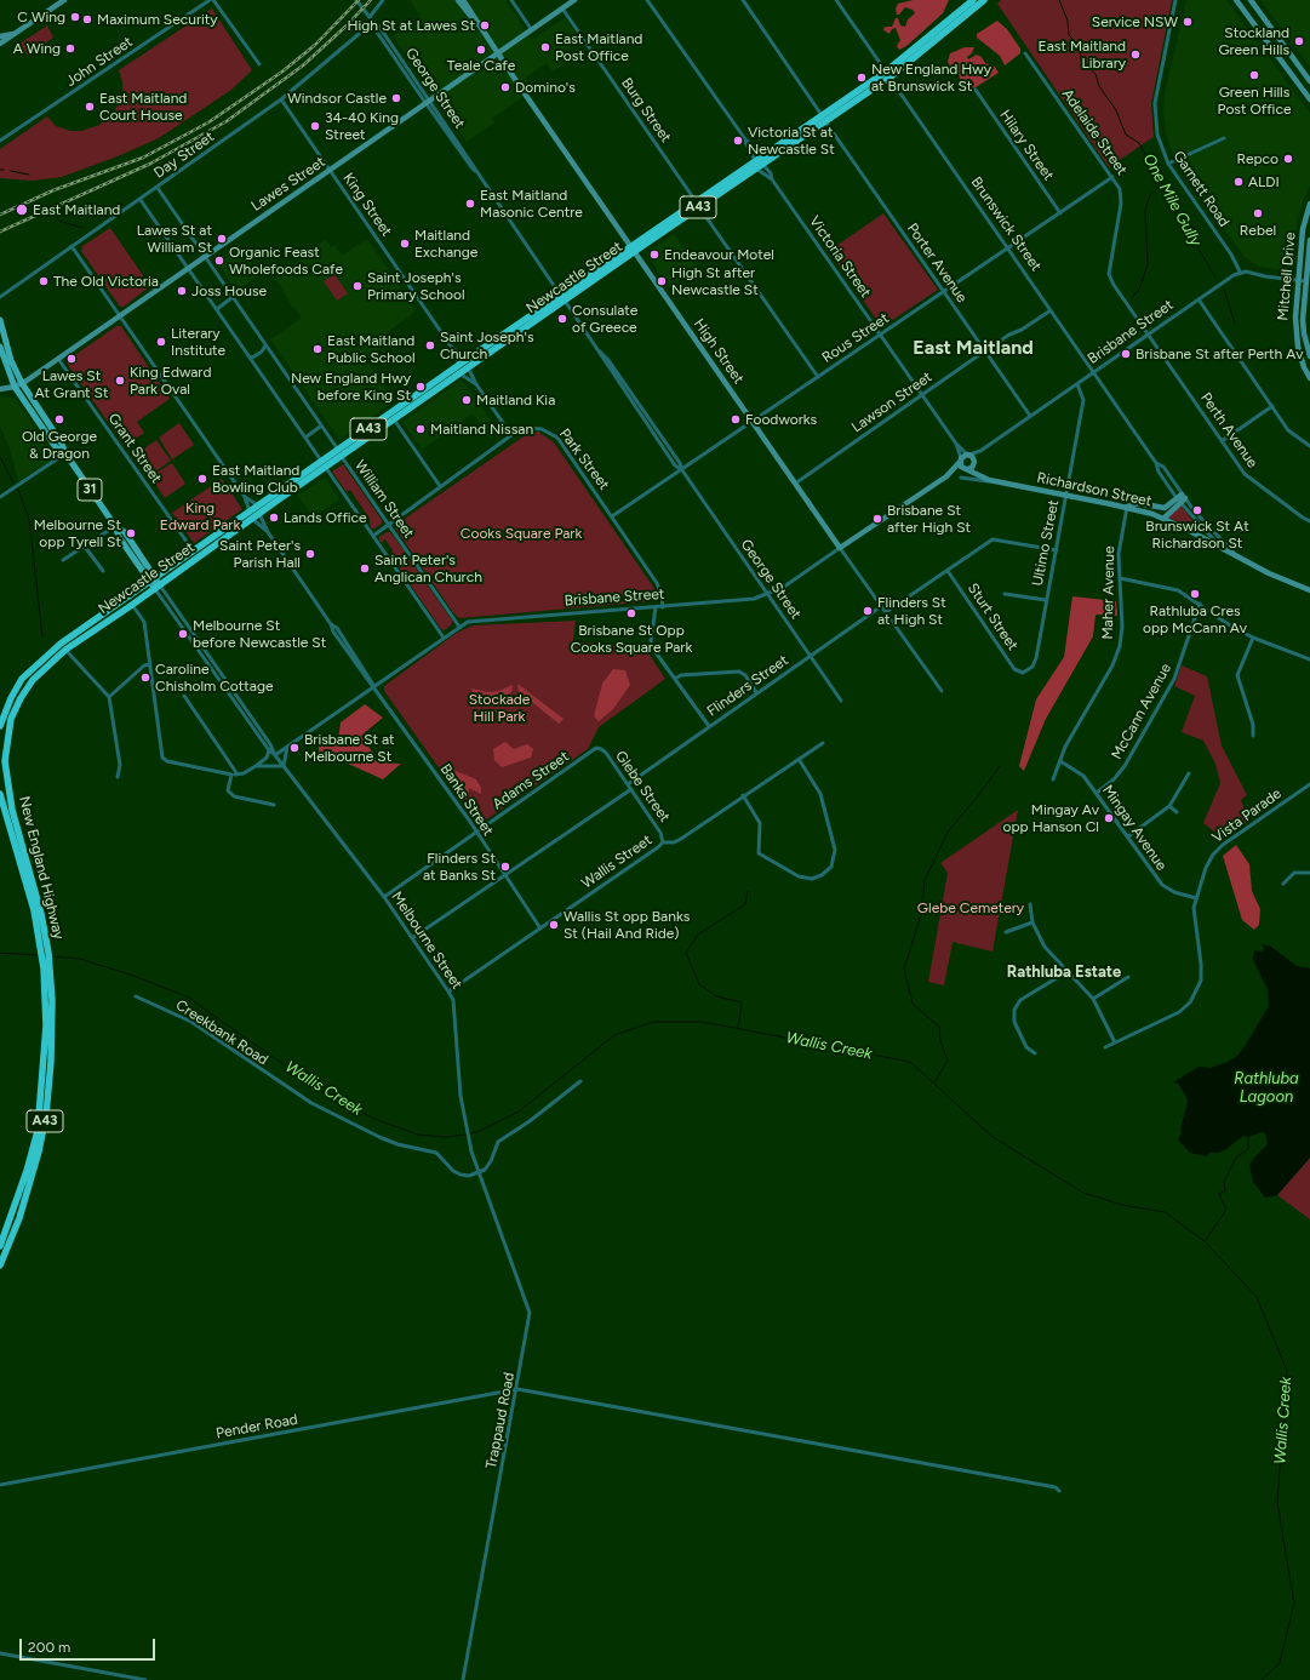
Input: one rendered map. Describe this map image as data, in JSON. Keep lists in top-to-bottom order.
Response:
{
  "streets": {
    "highway": ["A43", "Newcastle Street", "New England Highway"],
    "main road": [
      "Lawes Street",
      "Brunswick Street",
      "Mitchell Drive",
      "Brisbane Street",
      "High Street",
      "31",
      "Richardson Street",
      "Melbourne Street"
    ],
    "street": [
      "John Street",
      "George Street",
      "Burg Street",
      "Adelaide Street",
      "Hilary Street",
      "Day Street",
      "Garnett Road",
      "King Street",
      "Victoria Street",
      "Porter Avenue",
      "Rous Street",
      "Lawson Street",
      "Perth Avenue",
      "Grant Street",
      "Park Street",
      "William Street",
      "Ultimo Street",
      "Maher Avenue",
      "Sturt Street",
      "Flinders Street",
      "McCann Avenue",
      "Adams Street",
      "Glebe Street",
      "Banks Street",
      "Vista Parade",
      "Mingay Avenue",
      "Wallis Street",
      "Creekbank Road",
      "Trappaud Road",
      "Pender Road"
    ]
  },
  "crossings": [
    ["George Street", "Day Street"],
    ["George Street", "Lawes Street"],
    ["George Street", "Newcastle Street"],
    ["George Street", "Brisbane Street"],
    ["George Street", "Rous Street"],
    ["George Street", "Flinders Street"],
    ["Burg Street", "Lawes Street"],
    ["Burg Street", "Newcastle Street"],
    ["Burg Street", "Rous Street"],
    ["Adelaide Street", "Brisbane Street"],
    ["Adelaide Street", "Rous Street"],
    ["Adelaide Street", "Perth Avenue"],
    ["Hilary Street", "Rous Street"],
    ["Day Street", "King Street"],
    ["Day Street", "William Street"],
    ["Lawes Street", "King Street"],
    ["Lawes Street", "High Street"],
    ["Lawes Street", "Grant Street"],
    ["Lawes Street", "William Street"],
    ["Lawes Street", "Melbourne Street"],
    ["Garnett Road", "Brisbane Street"],
    ["King Street", "Newcastle Street"],
    ["A43", "Newcastle Street"],
    ["Brunswick Street", "Newcastle Street"],
    ["Brunswick Street", "Brisbane Street"],
    ["Brunswick Street", "Rous Street"],
    ["Brunswick Street", "Lawson Street"],
    ["Brunswick Street", "Richardson Street"],
    ["Victoria Street", "Newcastle Street"],
    ["Victoria Street", "Brisbane Street"],
    ["Victoria Street", "Rous Street"],
    ["Victoria Street", "Lawson Street"],
    ["Porter Avenue", "Newcastle Street"],
    ["Porter Avenue", "Brisbane Street"],
    ["Porter Avenue", "Rous Street"],
    ["Porter Avenue", "Lawson Street"],
    ["Newcastle Street", "High Street"],
    ["Newcastle Street", "Grant Street"],
    ["Newcastle Street", "William Street"],
    ["Newcastle Street", "Banks Street"],
    ["Newcastle Street", "New England Highway"],
    ["Newcastle Street", "Melbourne Street"],
    ["Brisbane Street", "High Street"],
    ["Brisbane Street", "Perth Avenue"],
    ["Brisbane Street", "Park Street"],
    ["Brisbane Street", "Richardson Street"],
    ["Brisbane Street", "William Street"],
    ["Brisbane Street", "Ultimo Street"],
    ["Brisbane Street", "Banks Street"],
    ["Brisbane Street", "Melbourne Street"],
    ["Rous Street", "High Street"],
    ["Rous Street", "Park Street"],
    ["High Street", "Lawson Street"],
    ["High Street", "Flinders Street"],
    ["Park Street", "William Street"],
    ["Richardson Street", "Ultimo Street"],
    ["Richardson Street", "Maher Avenue"],
    ["Ultimo Street", "Sturt Street"],
    ["Maher Avenue", "Mingay Avenue"],
    ["Flinders Street", "Glebe Street"],
    ["McCann Avenue", "Mingay Avenue"],
    ["Adams Street", "Glebe Street"],
    ["Adams Street", "Banks Street"],
    ["Adams Street", "Melbourne Street"],
    ["Glebe Street", "Wallis Street"],
    ["Banks Street", "Wallis Street"],
    ["Vista Parade", "Mingay Avenue"],
    ["Wallis Street", "Melbourne Street"],
    ["Melbourne Street", "Creekbank Road"],
    ["Melbourne Street", "Trappaud Road"],
    ["Creekbank Road", "Trappaud Road"],
    ["Trappaud Road", "Pender Road"]
  ],
  "districts": ["East Maitland", "Rathluba Estate"],
  "water": ["One Mile Gully", "Wallis Creek", "Rathluba Lagoon"],
  "parks": [
    "King Edward Park",
    "Cooks Square Park",
    "Stockade Hill Park",
    "Glebe Cemetery"
  ],
  "places": [
    "C Wing",
    "Maximum Security",
    "Service NSW",
    "High St at Lawes St",
    "Stockland Green Hills",
    "East Maitland Post Office",
    "A Wing",
    "Teale Cafe",
    "East Maitland Library",
    "Green Hills Post Office",
    "New England Hwy at Brunswick St",
    "Domino's",
    "Windsor Castle",
    "East Maitland Court House",
    "34-40 King Street",
    "Victoria St at Newcastle St",
    "Repco",
    "ALDI",
    "East Maitland Masonic Centre",
    "East Maitland",
    "Rebel",
    "Lawes St at William St",
    "Maitland Exchange",
    "Endeavour Motel",
    "Organic Feast Wholefoods Cafe",
    "The Old Victoria",
    "High St after Newcastle St",
    "Saint Joseph's Primary School",
    "Joss House",
    "Consulate of Greece",
    "Literary Institute",
    "Saint Joseph's Church",
    "East Maitland Public School",
    "Brisbane St after Perth Av",
    "Lawes St At Grant St",
    "King Edward Park Oval",
    "New England Hwy before King St",
    "Maitland Kia",
    "Old George & Dragon",
    "Foodworks",
    "Maitland Nissan",
    "East Maitland Bowling Club",
    "Brunswick St At Richardson St",
    "Lands Office",
    "Brisbane St after High St",
    "Melbourne St opp Tyrell St",
    "Saint Peter's Parish Hall",
    "Saint Peter's Anglican Church",
    "Rathluba Cres opp McCann Av",
    "Flinders St at High St",
    "Brisbane St Opp Cooks Square Park",
    "Melbourne St before Newcastle St",
    "Caroline Chisholm Cottage",
    "Brisbane St at Melbourne St",
    "Mingay Av opp Hanson Cl",
    "Flinders St at Banks St",
    "Wallis St opp Banks St (Hail And Ride)"
  ],
  "scale_bar": "200 m"
}
